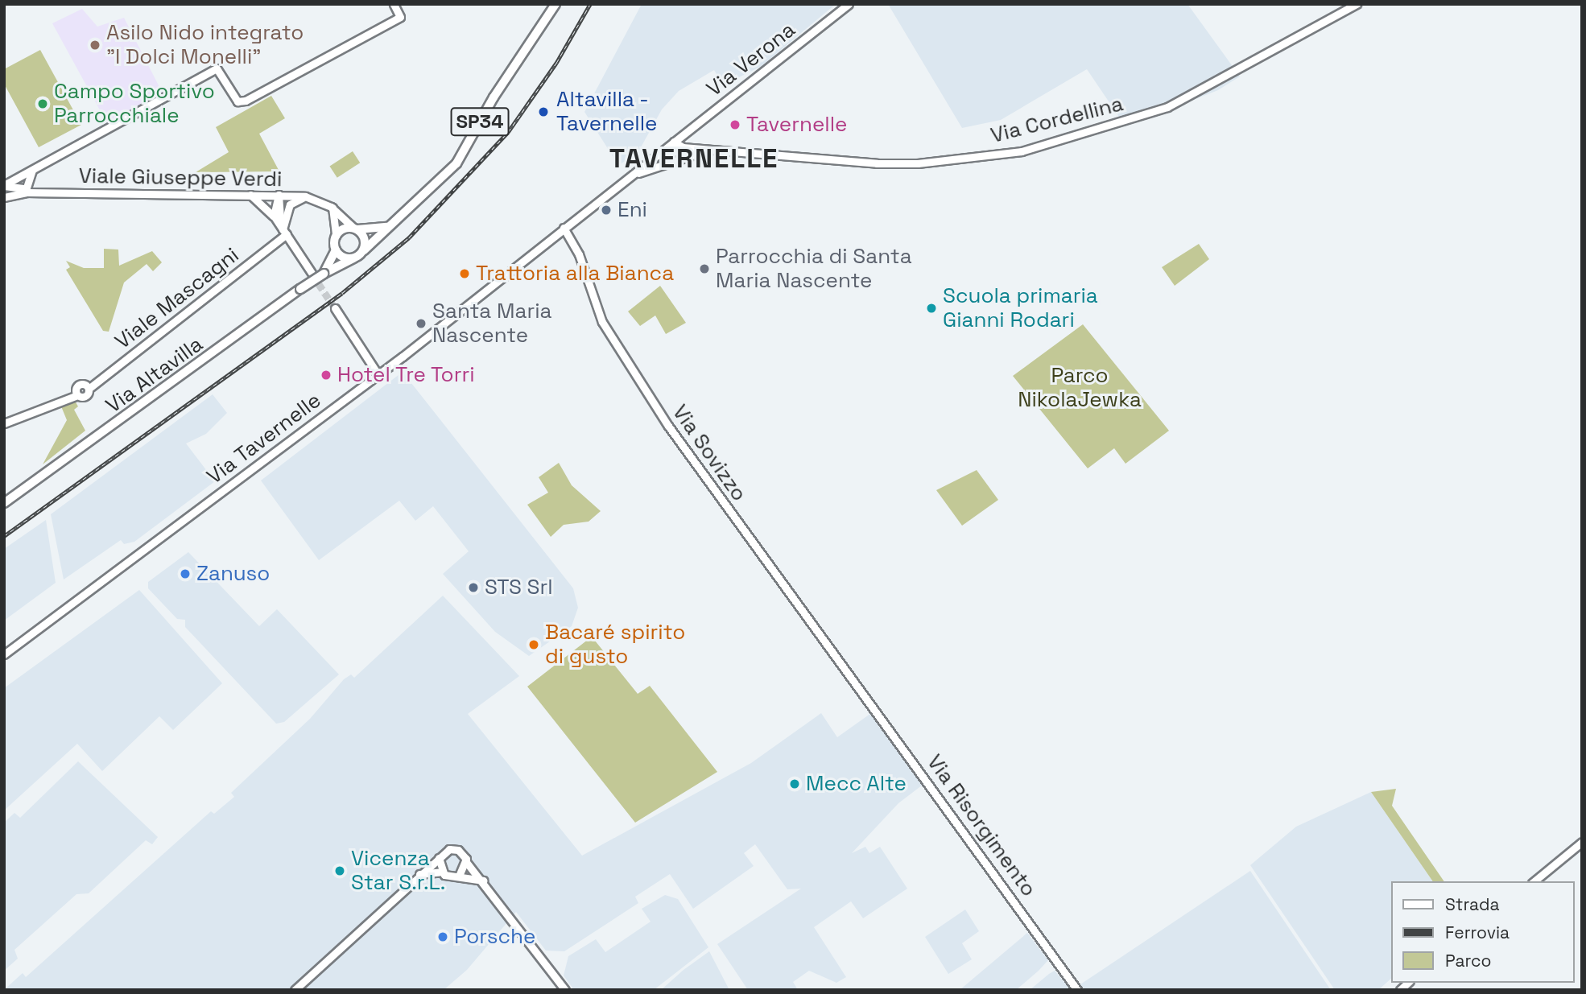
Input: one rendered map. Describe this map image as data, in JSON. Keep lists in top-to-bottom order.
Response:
{
  "streets": {
    "main road": ["SP34", "Via Altavilla"],
    "street": [
      "Via Verona",
      "Via Cordellina",
      "Viale Giuseppe Verdi",
      "Viale Mascagni",
      "Via Tavernelle",
      "Via Sovizzo",
      "Via Risorgimento"
    ]
  },
  "crossings": [
    ["Via Verona", "Via Cordellina"],
    ["Via Verona", "Via Tavernelle"],
    ["Via Cordellina", "Via Tavernelle"],
    ["SP34", "Viale Giuseppe Verdi"],
    ["SP34", "Via Altavilla"],
    ["Viale Giuseppe Verdi", "Via Altavilla"],
    ["Via Tavernelle", "Via Sovizzo"],
    ["Via Sovizzo", "Via Risorgimento"]
  ],
  "districts": ["TAVERNELLE"],
  "parks": ["Parco NikolaJewka"],
  "places": [
    "Asilo Nido integrato \"I Dolci Monelli\"",
    "Campo Sportivo Parrocchiale",
    "Altavilla - Tavernelle",
    "Tavernelle",
    "Eni",
    "Parrocchia di Santa Maria Nascente",
    "Trattoria alla Bianca",
    "Scuola primaria Gianni Rodari",
    "Santa Maria Nascente",
    "Hotel Tre Torri",
    "Zanuso",
    "STS Srl",
    "Bacaré spirito di gusto",
    "Mecc Alte",
    "Vicenza Star S.r.L.",
    "Porsche"
  ],
  "legend": ["Strada", "Ferrovia", "Parco"]
}
